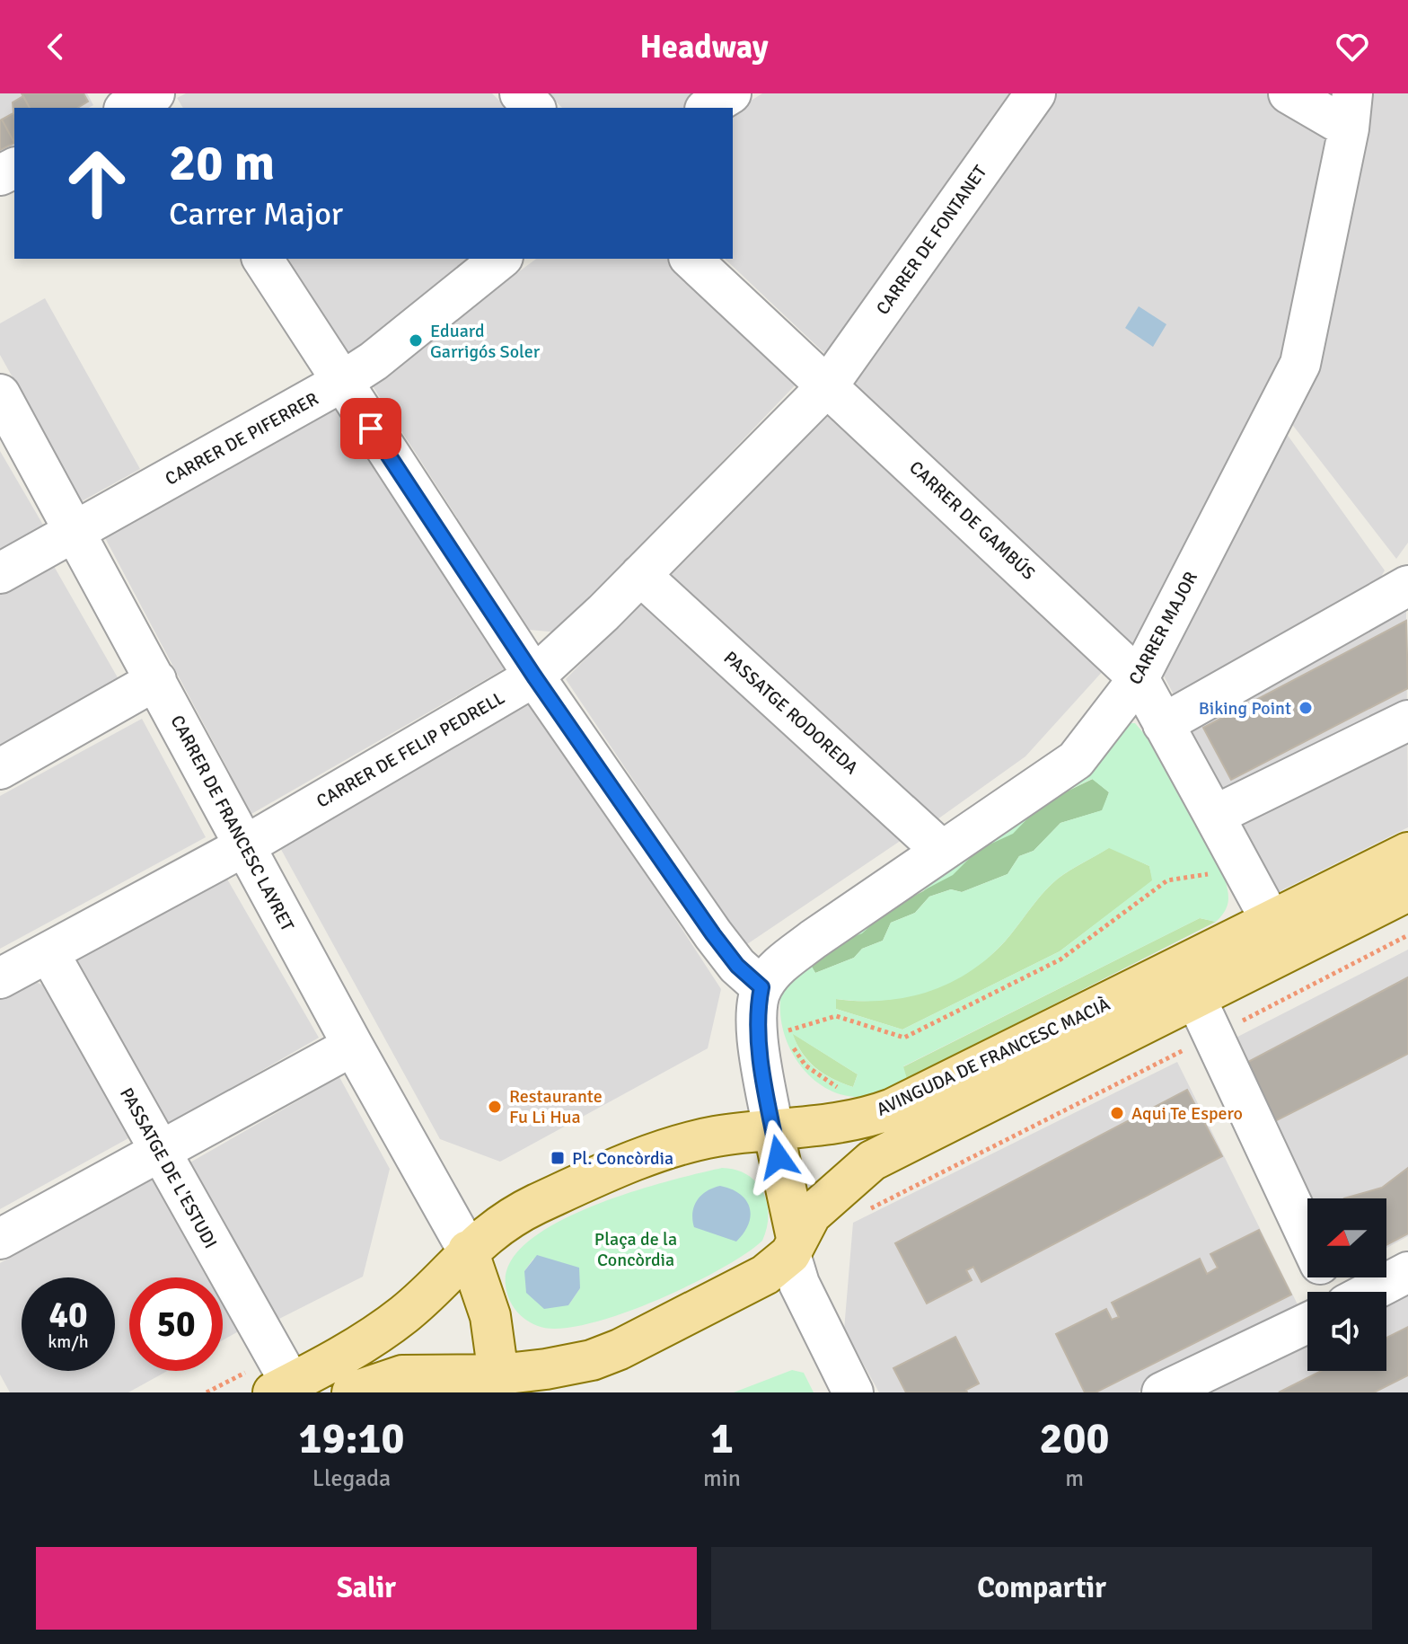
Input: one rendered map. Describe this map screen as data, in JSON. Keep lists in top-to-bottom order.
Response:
{
  "streets": {
    "main road": ["AVINGUDA DE FRANCESC MACIÀ"],
    "street": [
      "CARRER DE FONTANET",
      "CARRER DE PIFERRER",
      "CARRER DE GAMBÚS",
      "CARRER MAJOR",
      "PASSATGE RODOREDA",
      "CARRER DE FELIP PEDRELL",
      "CARRER DE FRANCESC LAYRET",
      "PASSATGE DE L'ESTUDI"
    ]
  },
  "crossings": [
    ["CARRER DE FONTANET", "CARRER DE GAMBÚS"],
    ["CARRER DE FONTANET", "CARRER DE FELIP PEDRELL"],
    ["CARRER DE PIFERRER", "CARRER DE FRANCESC LAYRET"],
    ["CARRER DE GAMBÚS", "CARRER MAJOR"],
    ["CARRER DE GAMBÚS", "CARRER DE FELIP PEDRELL"],
    ["CARRER MAJOR", "PASSATGE RODOREDA"],
    ["PASSATGE RODOREDA", "CARRER DE FELIP PEDRELL"],
    ["CARRER DE FELIP PEDRELL", "CARRER DE FRANCESC LAYRET"],
    ["CARRER DE FELIP PEDRELL", "PASSATGE DE L'ESTUDI"]
  ],
  "parks": ["Plaça de la Concòrdia"],
  "places": {
    "other": [
      "Eduard Garrigós Soler",
      "Biking Point",
      "Restaurante Fu Li Hua",
      "Aqui Te Espero"
    ],
    "transit": ["Pl. Concòrdia"]
  },
  "north": "left",
  "page": {
    "header": "Headway",
    "turn": ["20 m", "Carrer Major"],
    "speed": "40 km/h",
    "limit": "50",
    "eta": [
      "19:10",
      "Llegada",
      "1",
      "min",
      "200",
      "m"
    ],
    "buttons": ["Salir", "Compartir"]
  }
}
